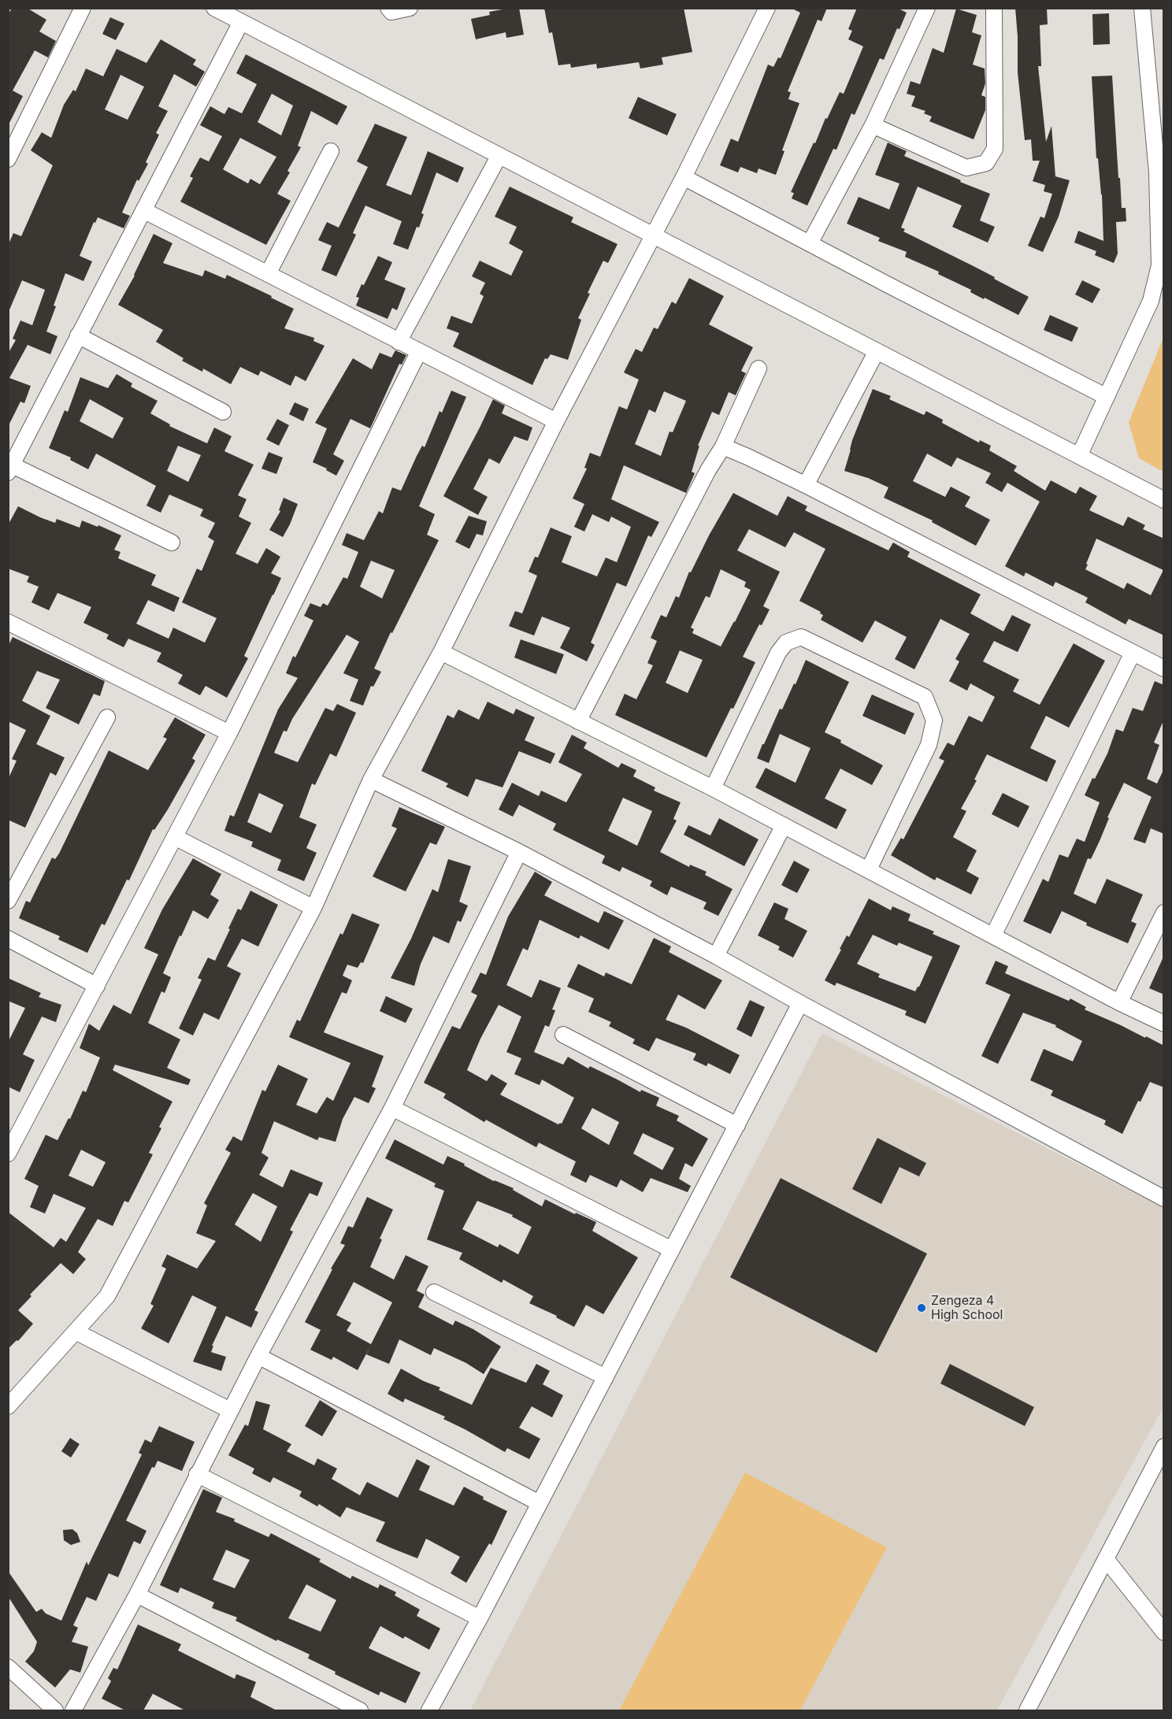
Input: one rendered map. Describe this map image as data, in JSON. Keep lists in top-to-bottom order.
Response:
{
  "places": ["Zengeza 4 High School"]
}
